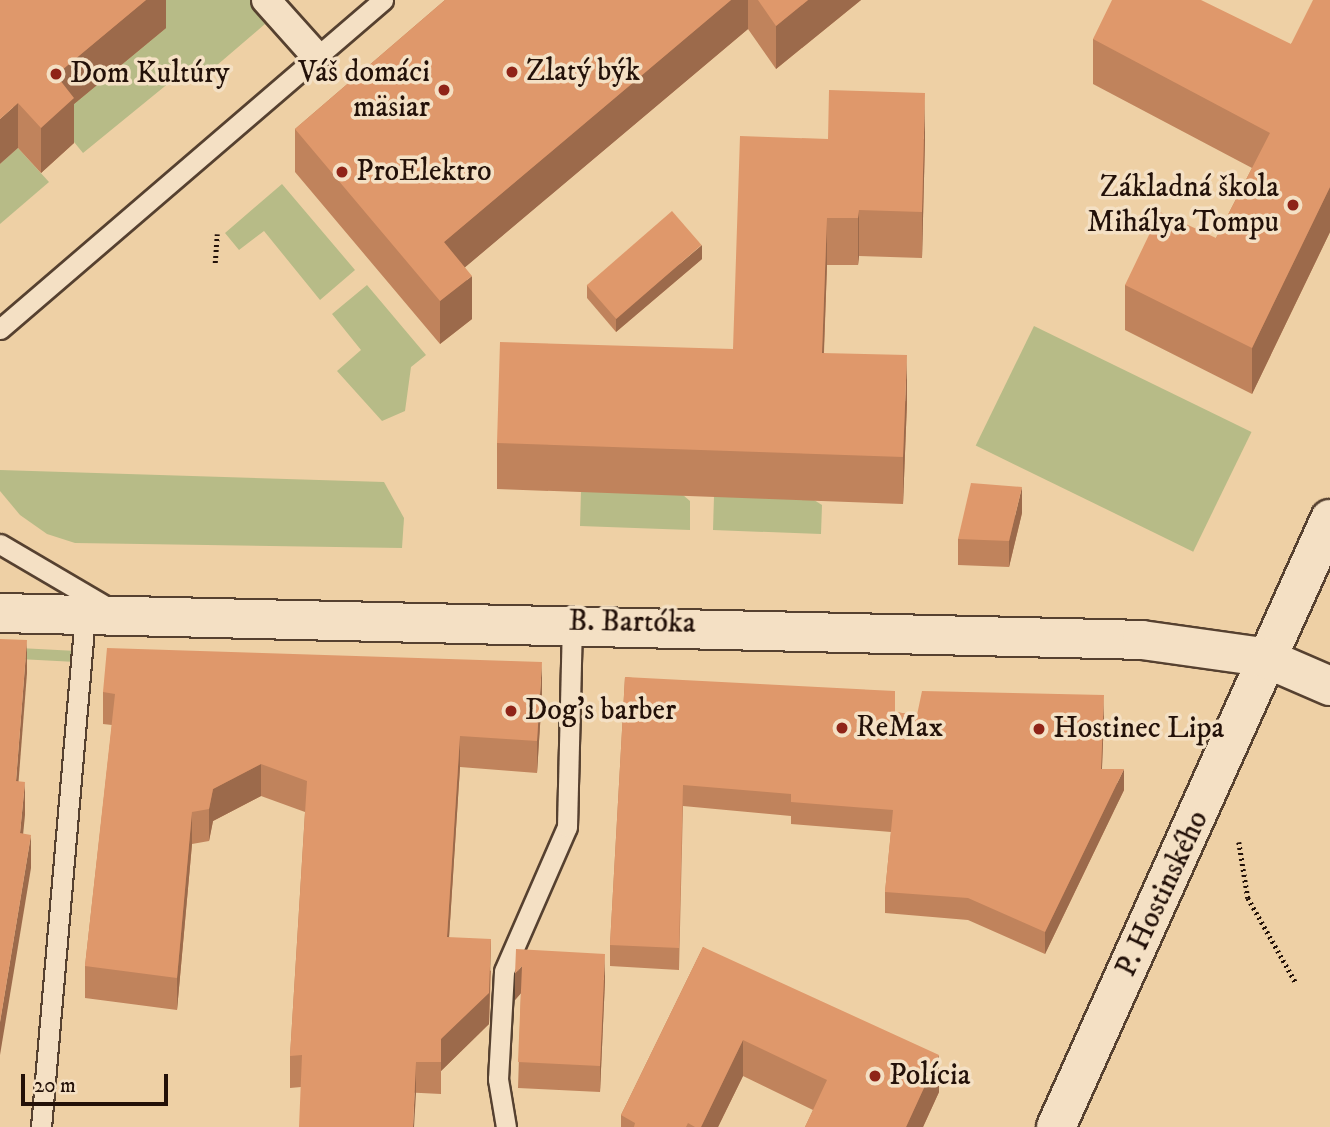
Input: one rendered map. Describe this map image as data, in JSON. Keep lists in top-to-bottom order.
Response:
{
  "streets": {
    "main road": ["B. Bartóka", "P. Hostinského"]
  },
  "crossings": [
    ["B. Bartóka", "P. Hostinského"]
  ],
  "places": [
    "Zlatý býk",
    "Dom Kultúry",
    "Váš domáci mäsiar",
    "ProElektro",
    "Základná škola Mihálya Tompu",
    "Dog's barber",
    "ReMax",
    "Hostinec Lipa",
    "Polícia"
  ],
  "scale_bar": "20 m"
}
